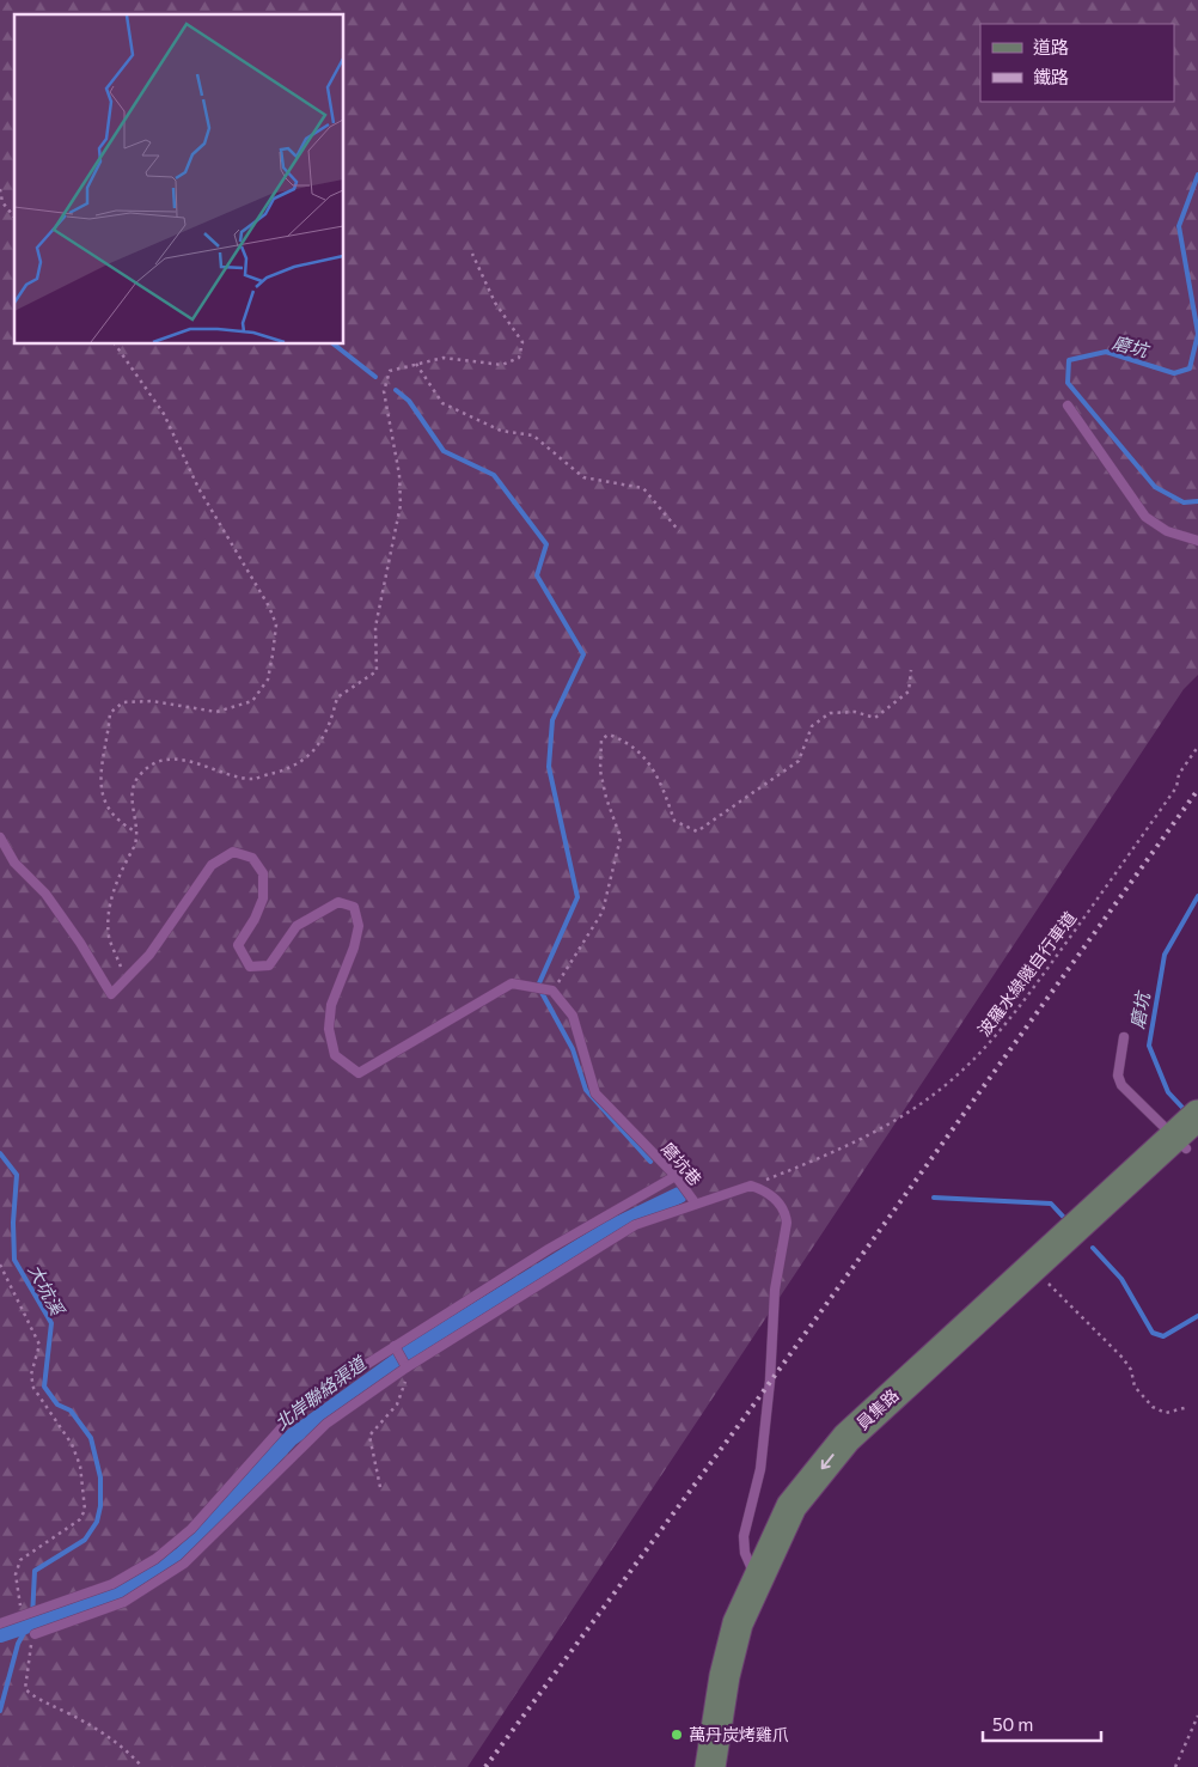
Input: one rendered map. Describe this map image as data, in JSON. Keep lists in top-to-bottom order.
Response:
{
  "streets": {
    "main road": ["員集路"],
    "lane": ["磨坑巷"],
    "path": ["波羅水綠隧自行車道"]
  },
  "crossings": [
    ["波羅水綠隧自行車道", "磨坑巷"]
  ],
  "water": ["磨坑", "大坑溪", "北岸聯絡渠道"],
  "places": ["萬丹炭烤雞爪"],
  "legend": ["道路", "鐵路"],
  "scale_bar": "50 m"
}
